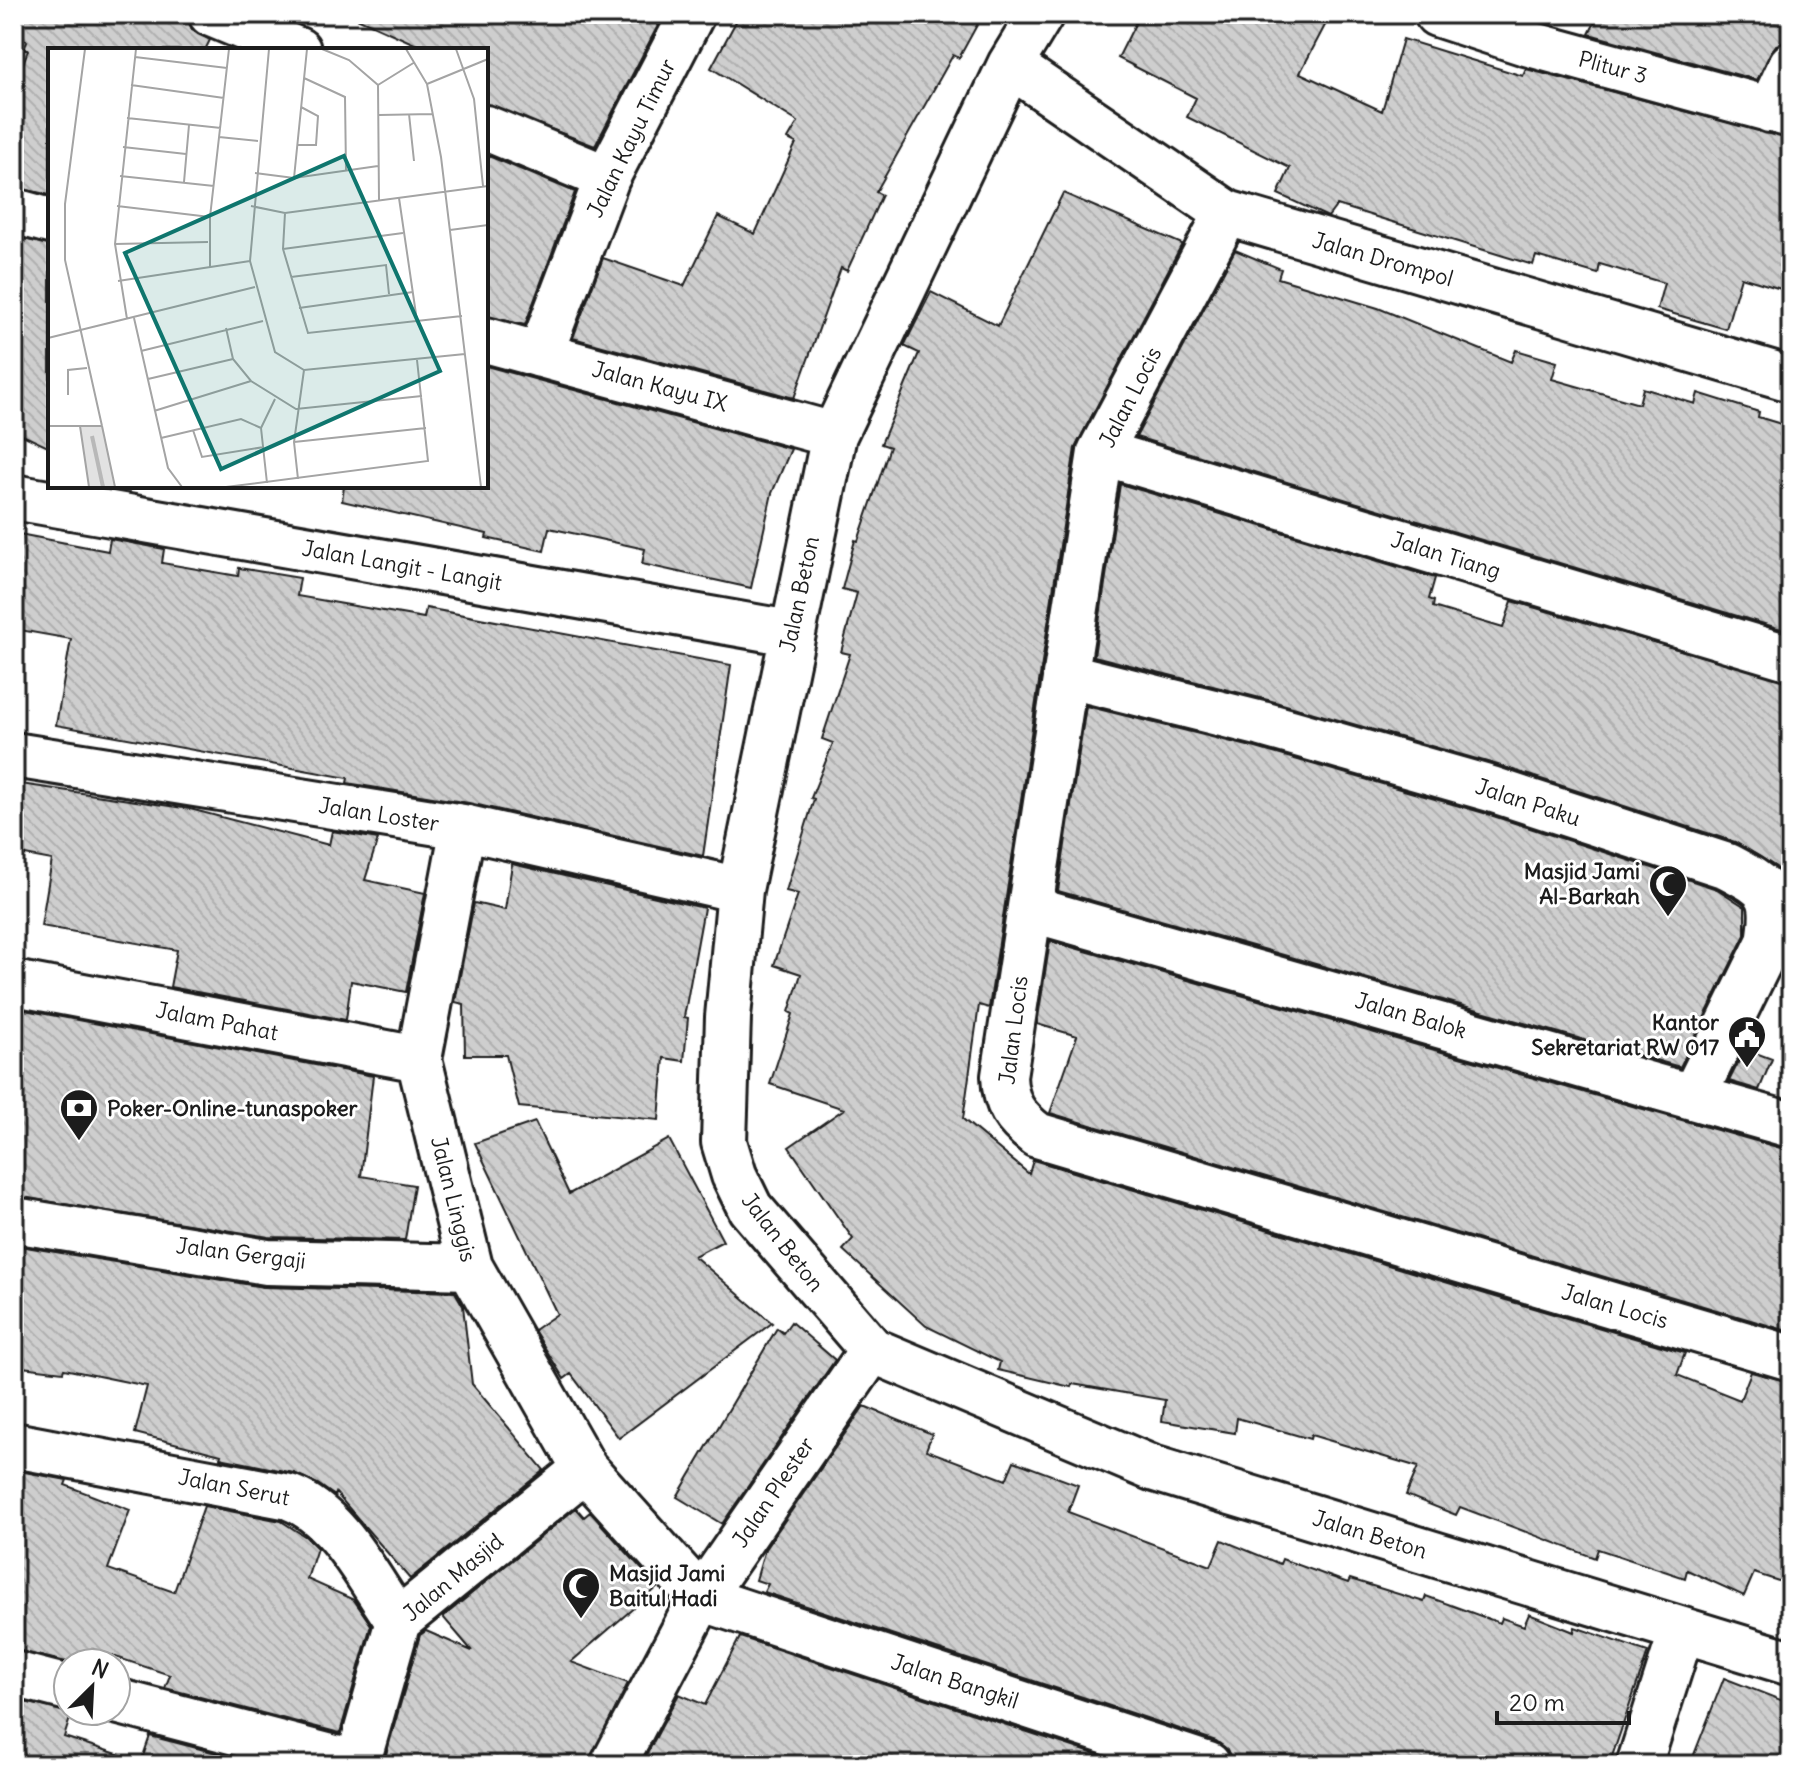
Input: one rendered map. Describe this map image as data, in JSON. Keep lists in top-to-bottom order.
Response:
{
  "streets": {
    "street": [
      "Plitur 3",
      "Jalan Kayu Timur",
      "Jalan Drompol",
      "Jalan Kayu IX",
      "Jalan Locis",
      "Jalan Tiang",
      "Jalan Langit - Langit",
      "Jalan Beton",
      "Jalan Paku",
      "Jalan Loster",
      "Jalan Balok",
      "Jalam Pahat",
      "Jalan Linggis",
      "Jalan Gergaji",
      "Jalan Serut",
      "Jalan Plester",
      "Jalan Masjid",
      "Jalan Bangkil"
    ]
  },
  "crossings": [
    ["Jalan Kayu Timur", "Jalan Kayu IX"],
    ["Jalan Drompol", "Jalan Locis"],
    ["Jalan Drompol", "Jalan Beton"],
    ["Jalan Kayu IX", "Jalan Beton"],
    ["Jalan Locis", "Jalan Tiang"],
    ["Jalan Locis", "Jalan Paku"],
    ["Jalan Locis", "Jalan Balok"],
    ["Jalan Langit - Langit", "Jalan Beton"],
    ["Jalan Beton", "Jalan Loster"],
    ["Jalan Beton", "Jalan Plester"],
    ["Jalan Paku", "Jalan Balok"],
    ["Jalan Loster", "Jalan Linggis"],
    ["Jalam Pahat", "Jalan Linggis"],
    ["Jalan Linggis", "Jalan Gergaji"],
    ["Jalan Linggis", "Jalan Plester"],
    ["Jalan Linggis", "Jalan Masjid"],
    ["Jalan Linggis", "Jalan Bangkil"],
    ["Jalan Serut", "Jalan Masjid"],
    ["Jalan Plester", "Jalan Bangkil"]
  ],
  "places": {
    "mosque": ["Masjid Jami Al-Barkah", "Masjid Jami Baitul Hadi"],
    "public building": ["Kantor Sekretariat RW 017"],
    "bank": ["Poker-Online-tunaspoker"]
  },
  "scale_bar": "20 m",
  "north": "top right"
}
